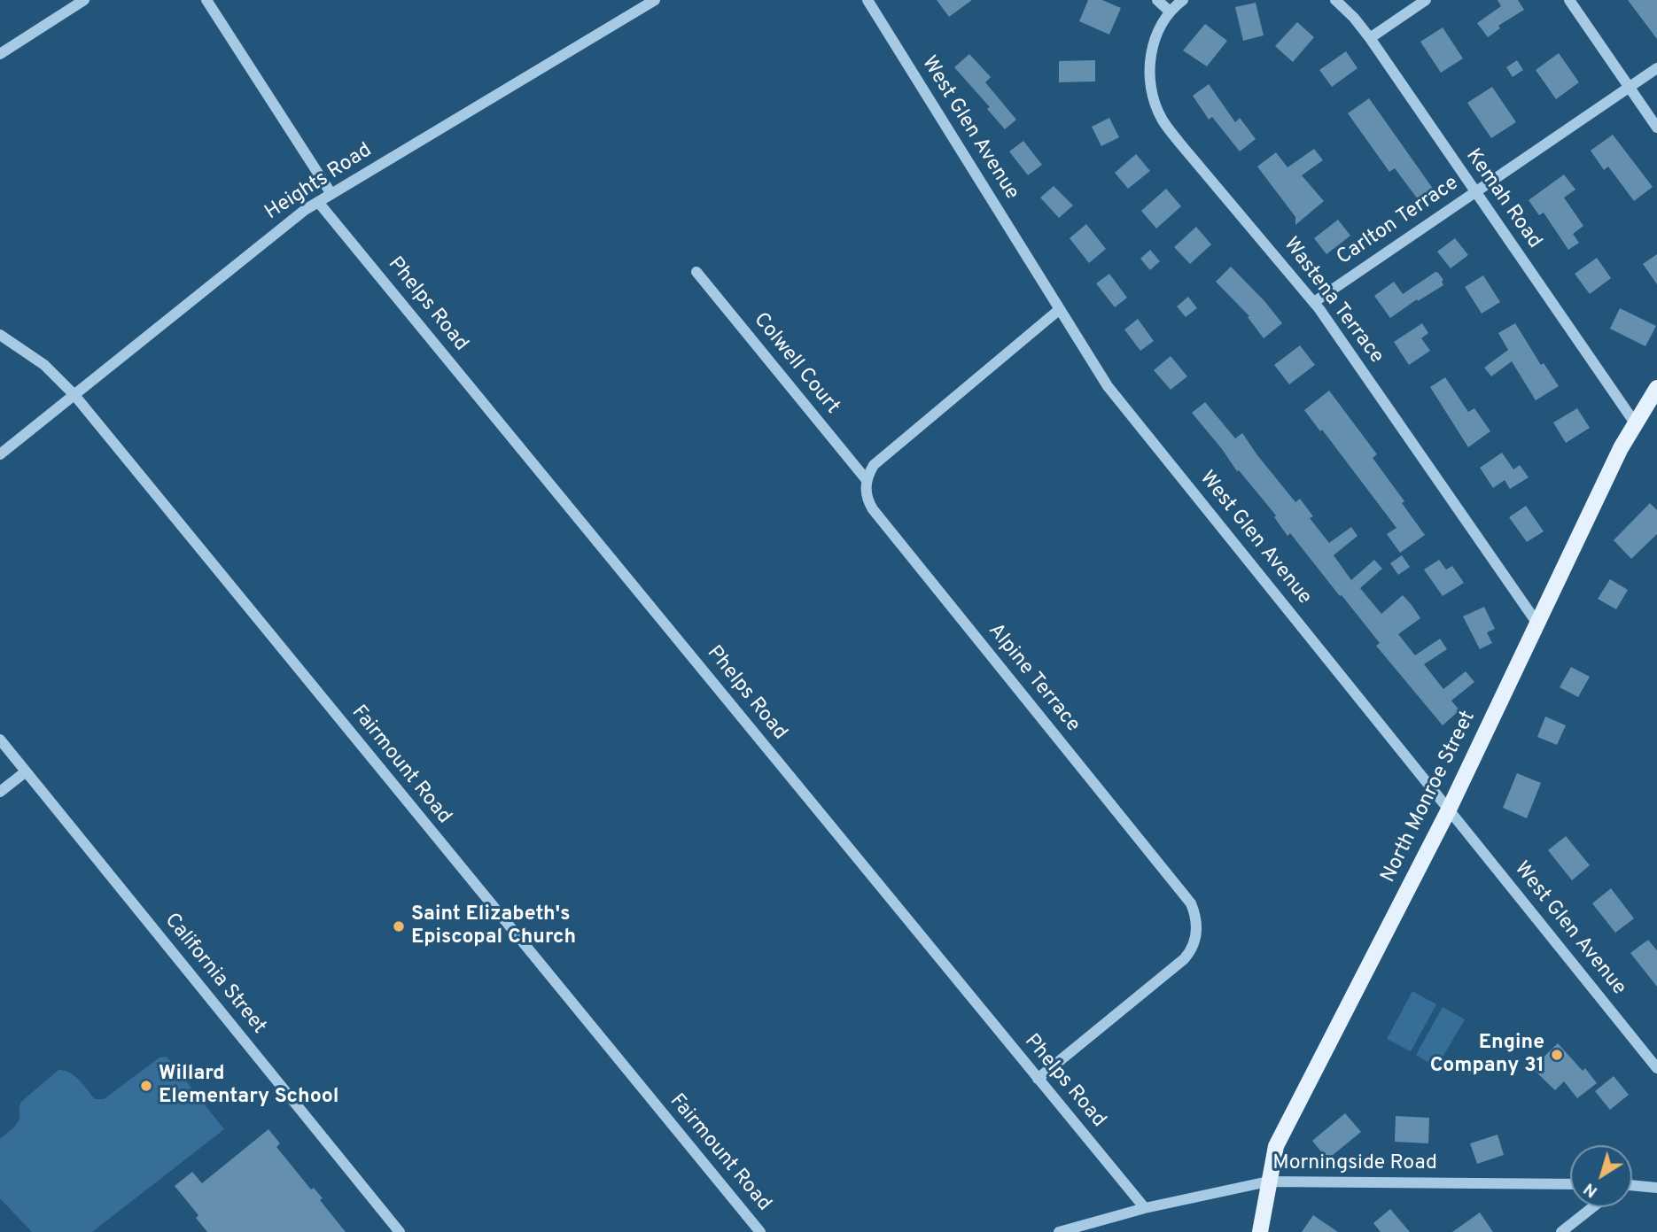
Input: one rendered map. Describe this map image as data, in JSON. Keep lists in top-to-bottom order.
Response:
{
  "streets": {
    "main road": ["North Monroe Street"],
    "street": [
      "West Glen Avenue",
      "Heights Road",
      "Kemah Road",
      "Carlton Terrace",
      "Wastena Terrace",
      "Phelps Road",
      "Colwell Court",
      "Alpine Terrace",
      "Fairmount Road",
      "California Street",
      "Morningside Road"
    ]
  },
  "crossings": [
    ["West Glen Avenue", "North Monroe Street"],
    ["Heights Road", "Phelps Road"],
    ["Heights Road", "Fairmount Road"],
    ["Kemah Road", "Carlton Terrace"],
    ["Kemah Road", "North Monroe Street"],
    ["Carlton Terrace", "Wastena Terrace"],
    ["Wastena Terrace", "North Monroe Street"],
    ["Phelps Road", "Alpine Terrace"],
    ["Phelps Road", "Morningside Road"],
    ["Colwell Court", "Alpine Terrace"],
    ["North Monroe Street", "Morningside Road"]
  ],
  "places": ["Saint Elizabeth's Episcopal Church", "Engine Company 31", "Willard Elementary School"],
  "north": "bottom left"
}
